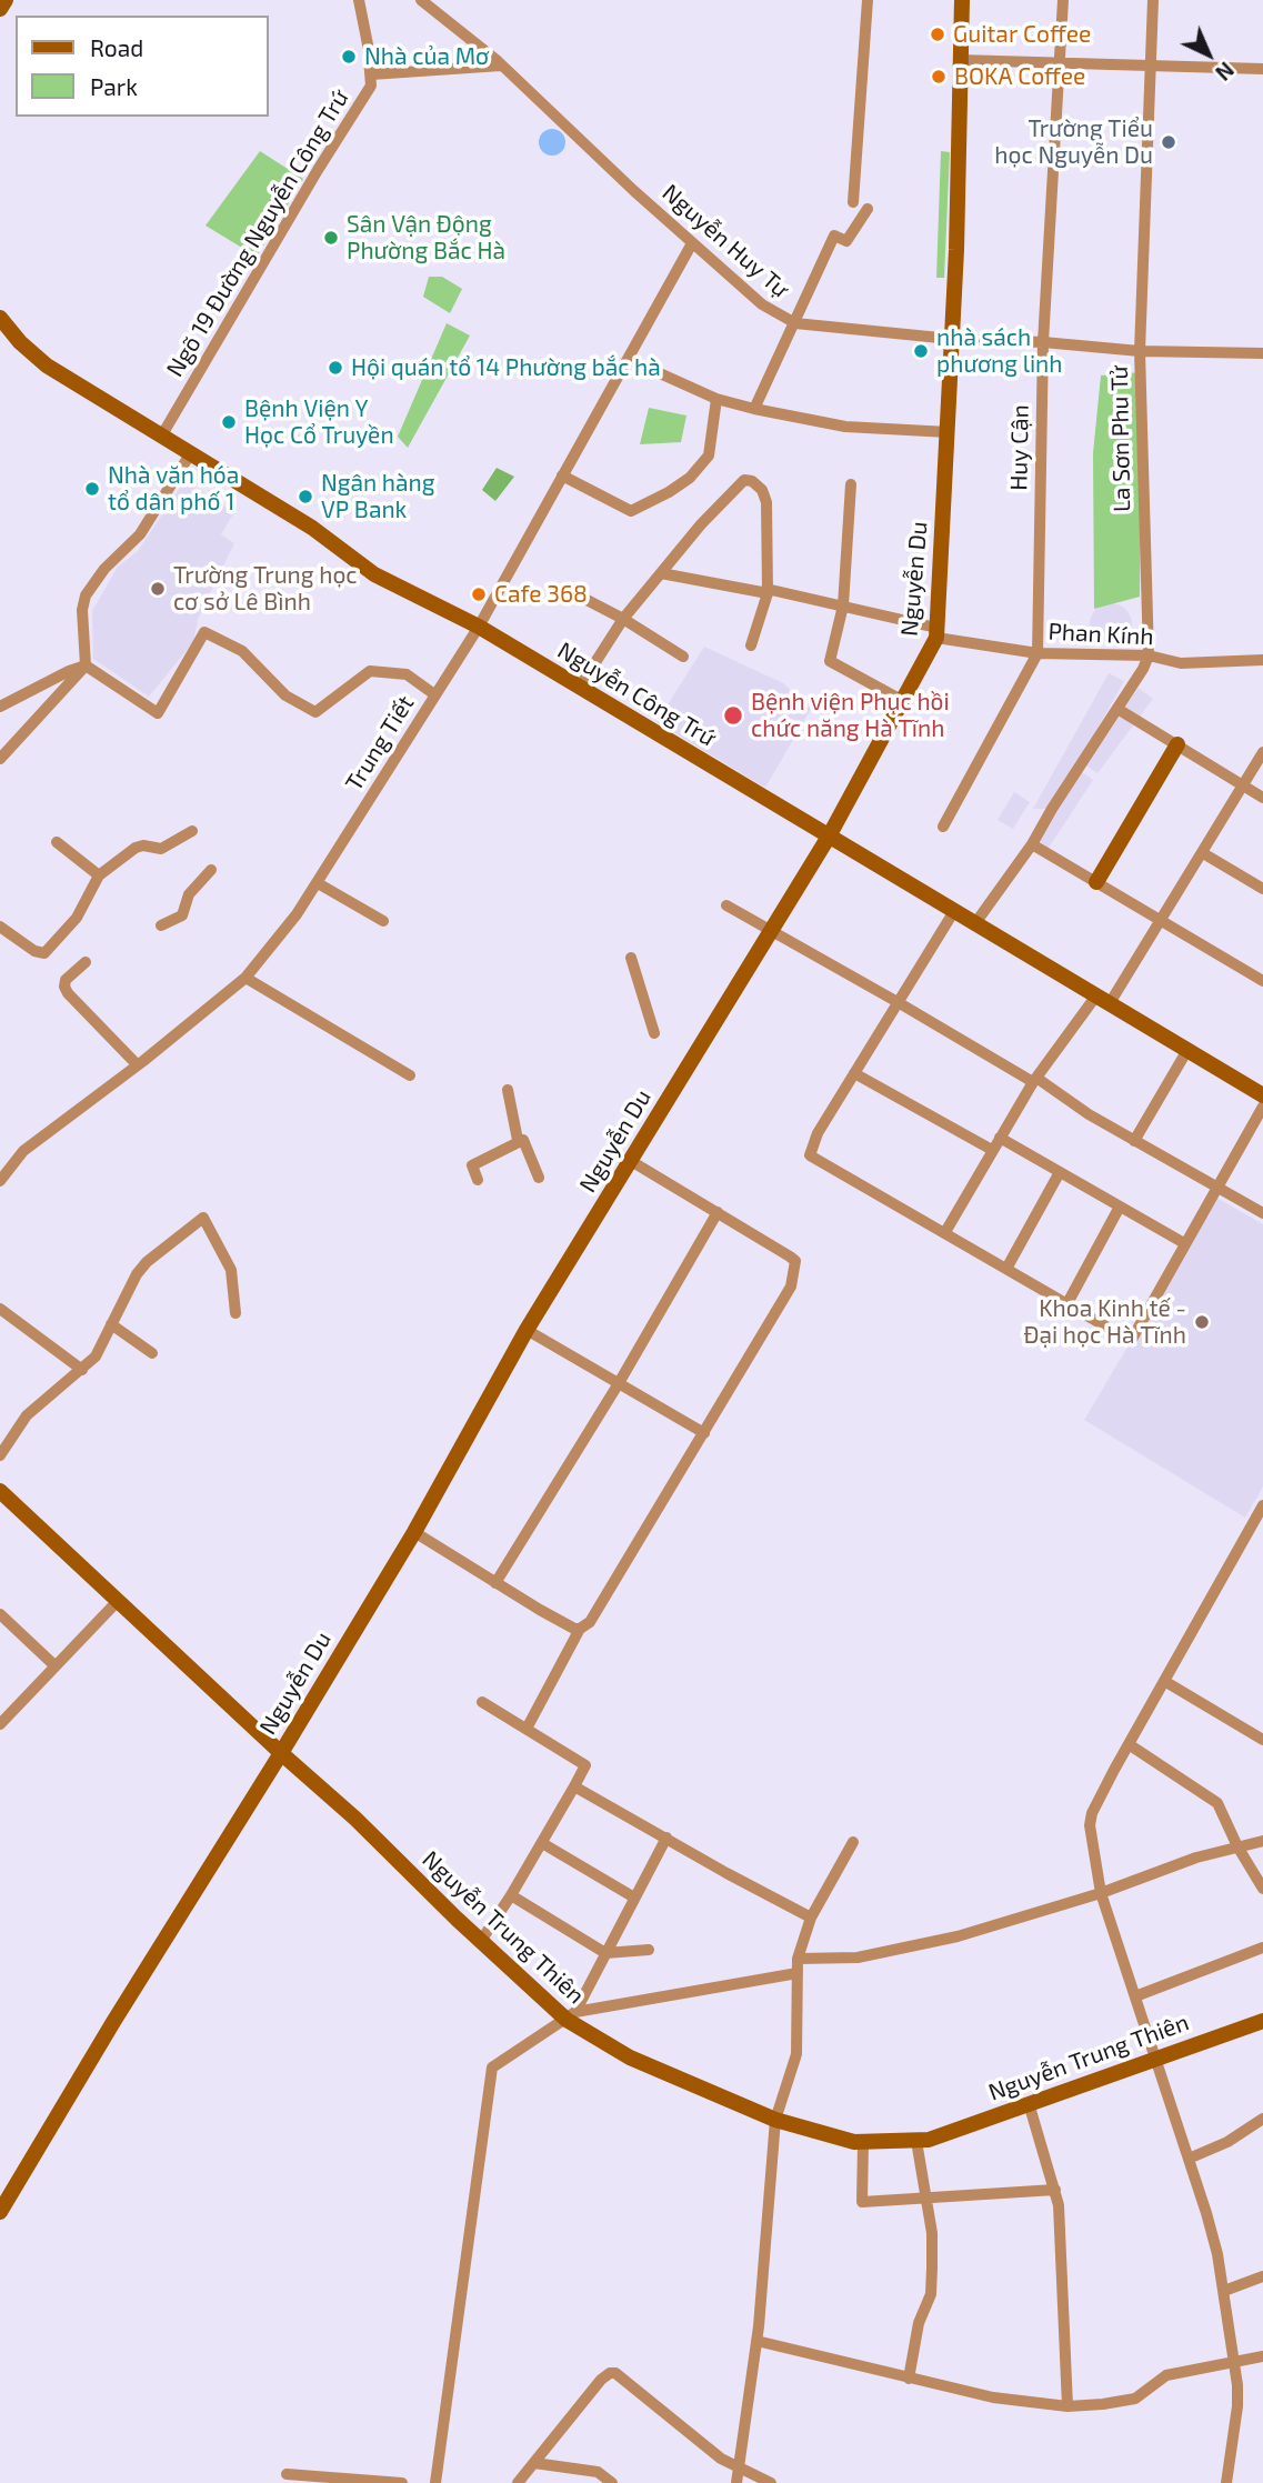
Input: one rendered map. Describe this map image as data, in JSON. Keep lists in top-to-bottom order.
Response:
{
  "streets": {
    "main road": ["Nguyễn Du", "Nguyễn Công Trứ", "Nguyễn Trung Thiên"],
    "street": [
      "Ngõ 19 Đường Nguyễn Công Trứ",
      "Nguyễn Huy Tự",
      "La Sơn Phu Tử",
      "Huy Cận",
      "Phan Kính",
      "Trung Tiết"
    ]
  },
  "crossings": [
    ["Ngõ 19 Đường Nguyễn Công Trứ", "Nguyễn Công Trứ"],
    ["Nguyễn Huy Tự", "La Sơn Phu Tử"],
    ["Nguyễn Huy Tự", "Huy Cận"],
    ["Nguyễn Huy Tự", "Nguyễn Du"],
    ["Nguyễn Huy Tự", "Trung Tiết"],
    ["La Sơn Phu Tử", "Phan Kính"],
    ["Huy Cận", "Phan Kính"],
    ["Nguyễn Du", "Phan Kính"],
    ["Nguyễn Du", "Nguyễn Công Trứ"],
    ["Nguyễn Du", "Nguyễn Trung Thiên"],
    ["Nguyễn Công Trứ", "Trung Tiết"]
  ],
  "places": [
    "Guitar Coffee",
    "Nhà của Mơ",
    "BOKA Coffee",
    "Trường Tiểu học Nguyễn Du",
    "Sân Vận Động Phường Bắc Hà",
    "nhà sách phương linh",
    "Hội quán tổ 14 Phường bắc hà",
    "Bệnh Viện Y Học Cổ Truyền",
    "Nhà văn hóa tổ dân phố 1",
    "Ngân hàng VP Bank",
    "Trường Trung học cơ sở Lê Bình",
    "Cafe 368",
    "Bệnh viện Phục hồi chức năng Hà Tĩnh",
    "Khoa Kinh tế - Đại học Hà Tĩnh"
  ],
  "legend": ["Road", "Park"],
  "north": "bottom right"
}
